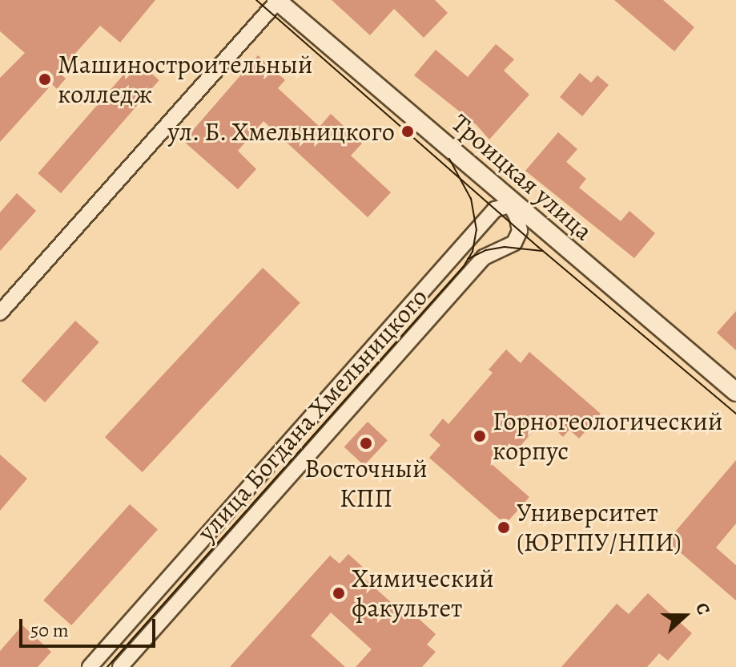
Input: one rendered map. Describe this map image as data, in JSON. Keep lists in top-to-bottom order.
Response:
{
  "streets": {
    "street": ["Троицкая улица", "улица Богдана Хмельницкого"]
  },
  "crossings": [
    ["Троицкая улица", "улица Богдана Хмельницкого"]
  ],
  "places": [
    "Машиностроительный колледж",
    "ул. Б. Хмельницкого",
    "Горногеологический корпус",
    "Восточный КПП",
    "Университет (ЮРГПУ/НПИ)",
    "Химический факультет"
  ],
  "scale_bar": "50 m",
  "north": "right"
}
